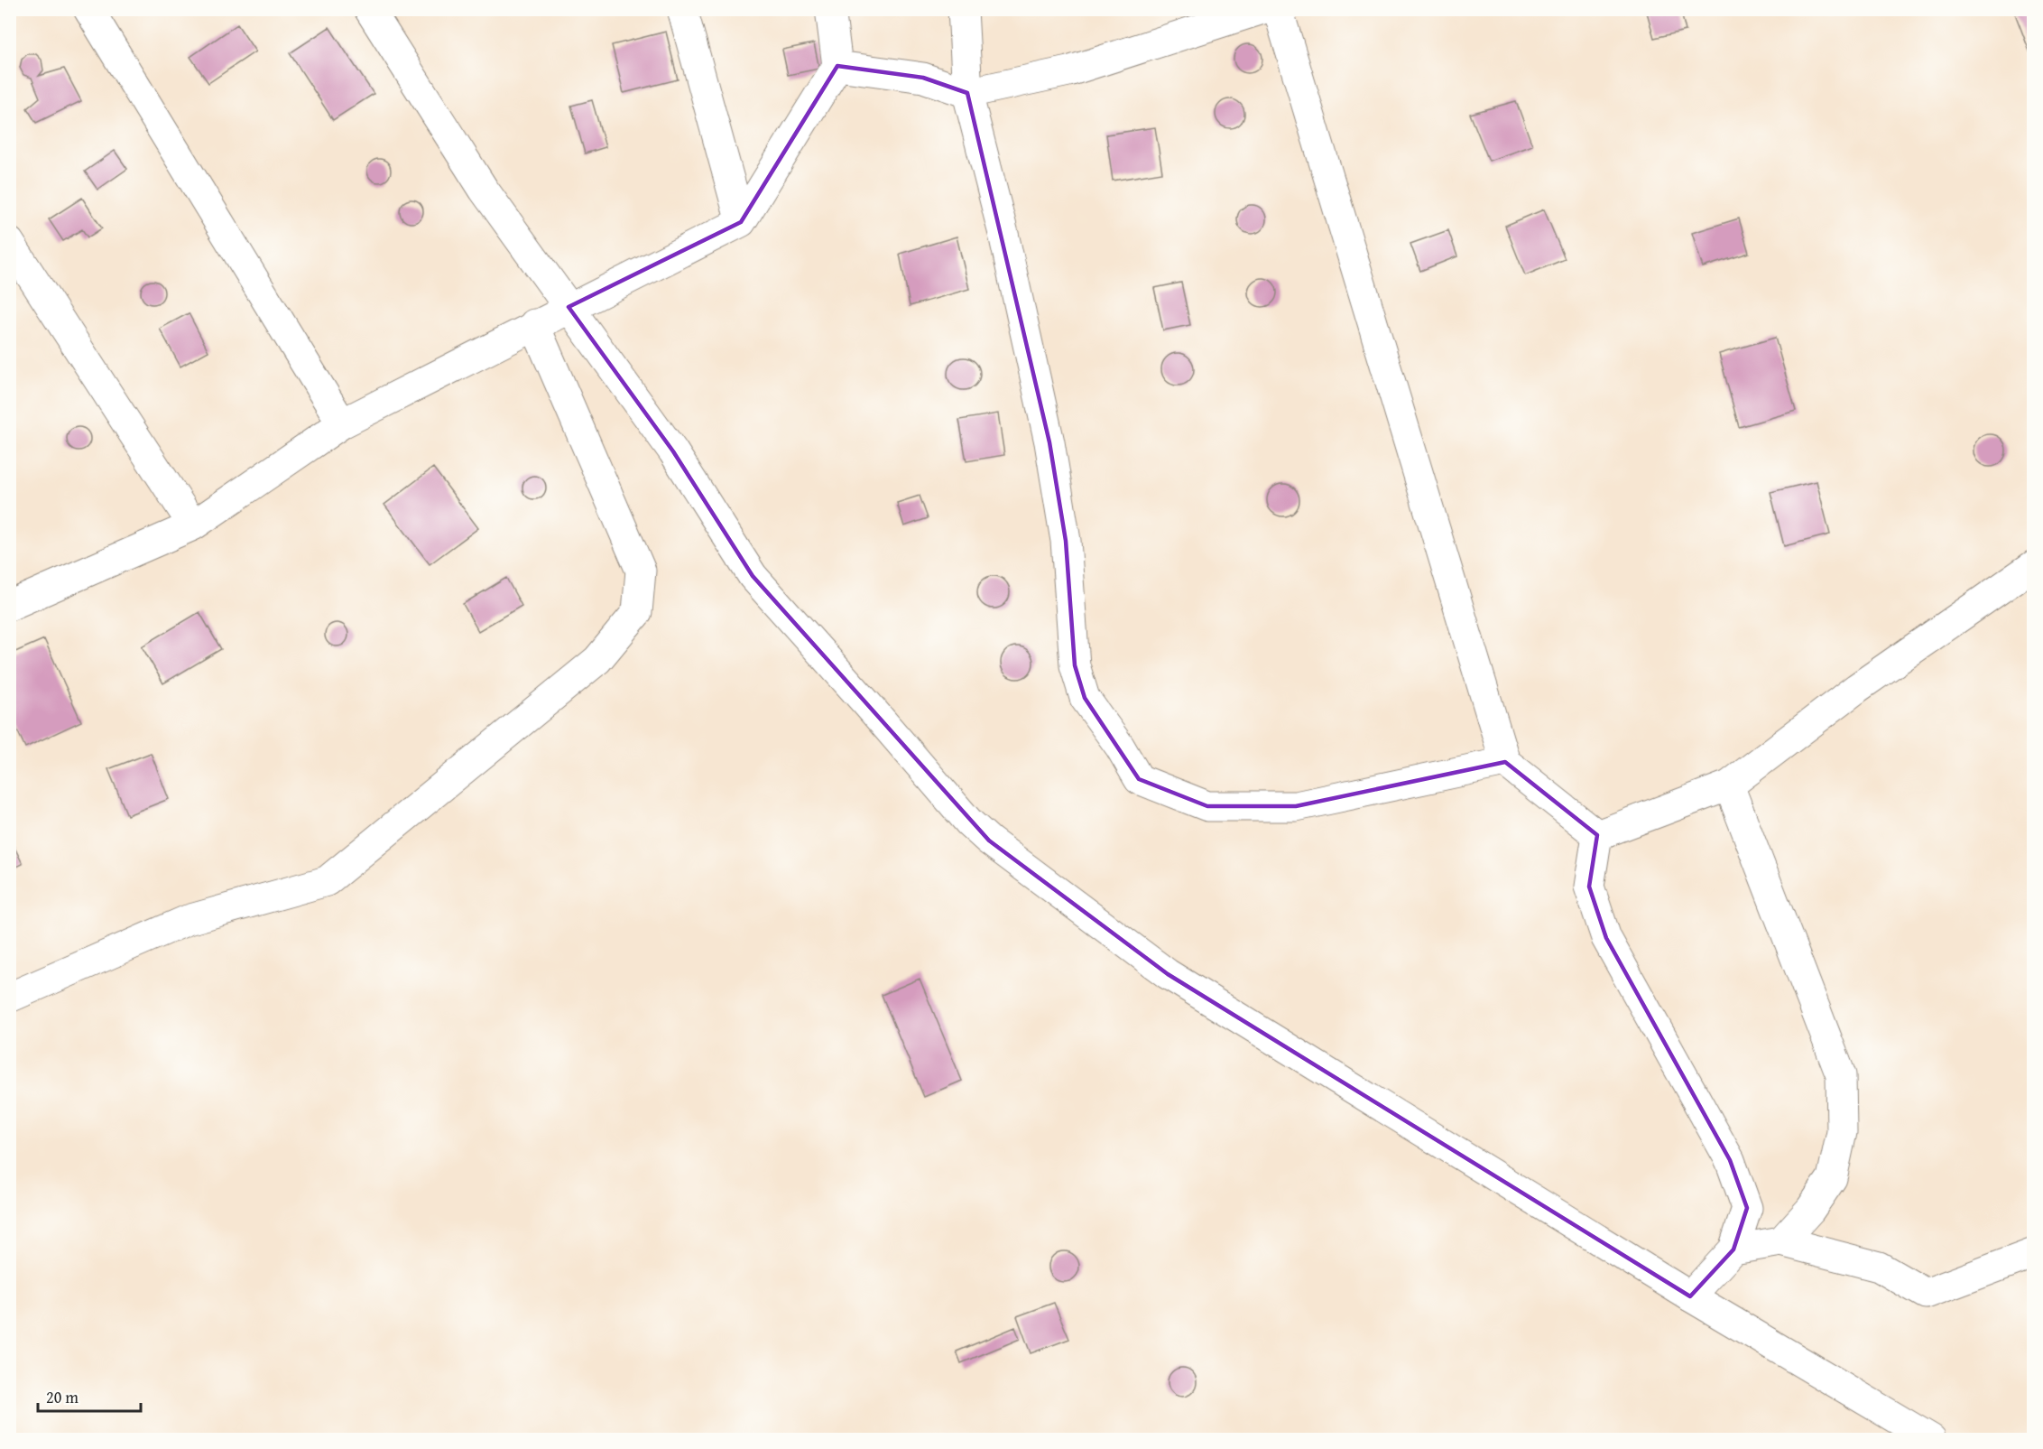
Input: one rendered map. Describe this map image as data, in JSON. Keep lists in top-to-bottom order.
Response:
{
  "scale_bar": "20 m"
}
